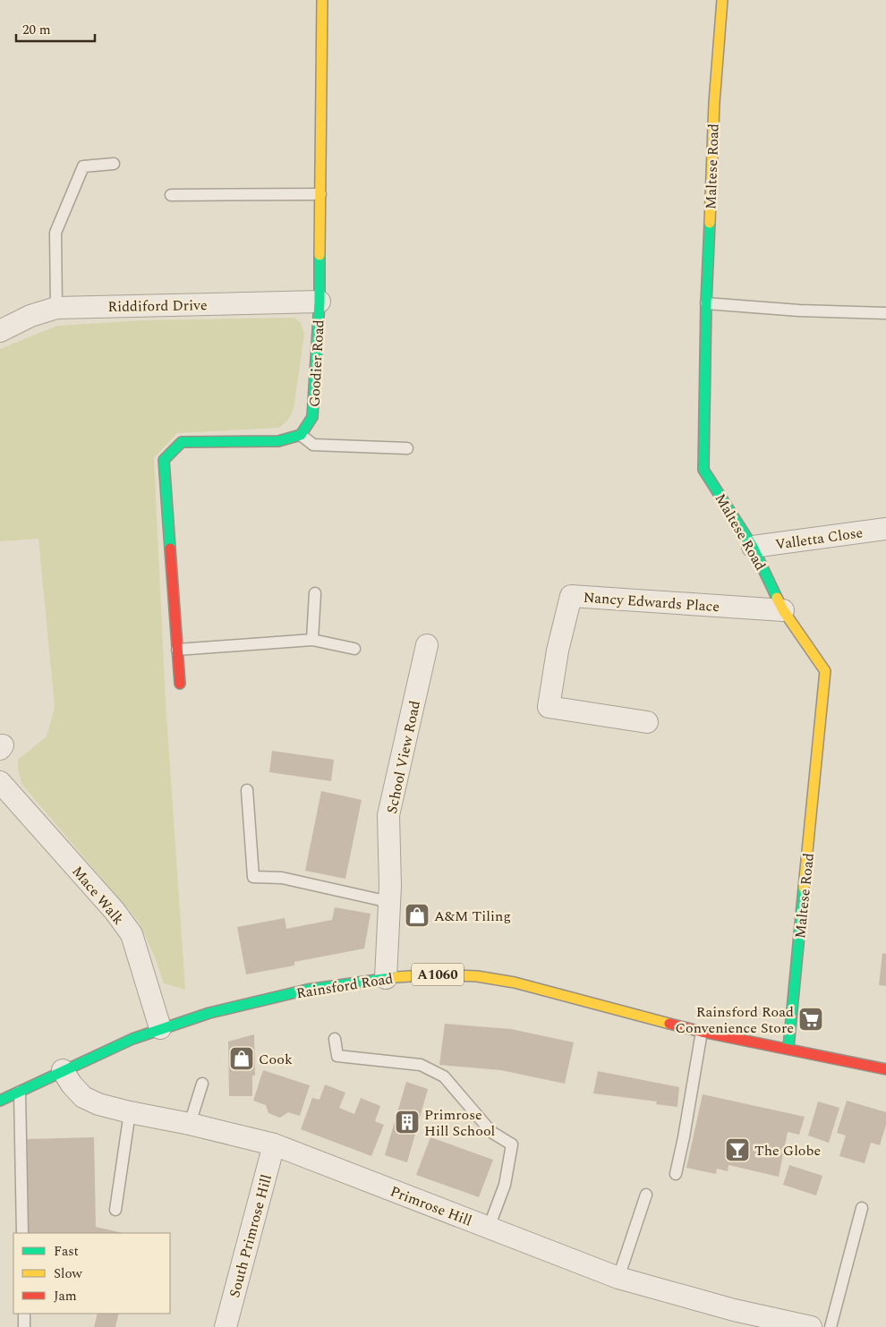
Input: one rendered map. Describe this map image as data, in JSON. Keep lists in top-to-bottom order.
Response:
{
  "streets": {
    "street": [
      "Maltese Road",
      "Riddiford Drive",
      "Goodier Road",
      "Valletta Close",
      "Nancy Edwards Place",
      "School View Road",
      "Mace Walk",
      "A1060",
      "Rainsford Road",
      "Primrose Hill",
      "South Primrose Hill"
    ]
  },
  "crossings": [
    ["Maltese Road", "Valletta Close"],
    ["Maltese Road", "Nancy Edwards Place"],
    ["Maltese Road", "Rainsford Road"],
    ["Riddiford Drive", "Goodier Road"],
    ["School View Road", "Rainsford Road"],
    ["Mace Walk", "Rainsford Road"],
    ["Rainsford Road", "Primrose Hill"],
    ["Primrose Hill", "South Primrose Hill"]
  ],
  "places": {
    "shop": ["A&M Tiling", "Cook"],
    "supermarket": ["Rainsford Road Convenience Store"],
    "building": ["Primrose Hill School"],
    "bar": ["The Globe"]
  },
  "legend": ["Fast", "Slow", "Jam"],
  "scale_bar": "20 m"
}
